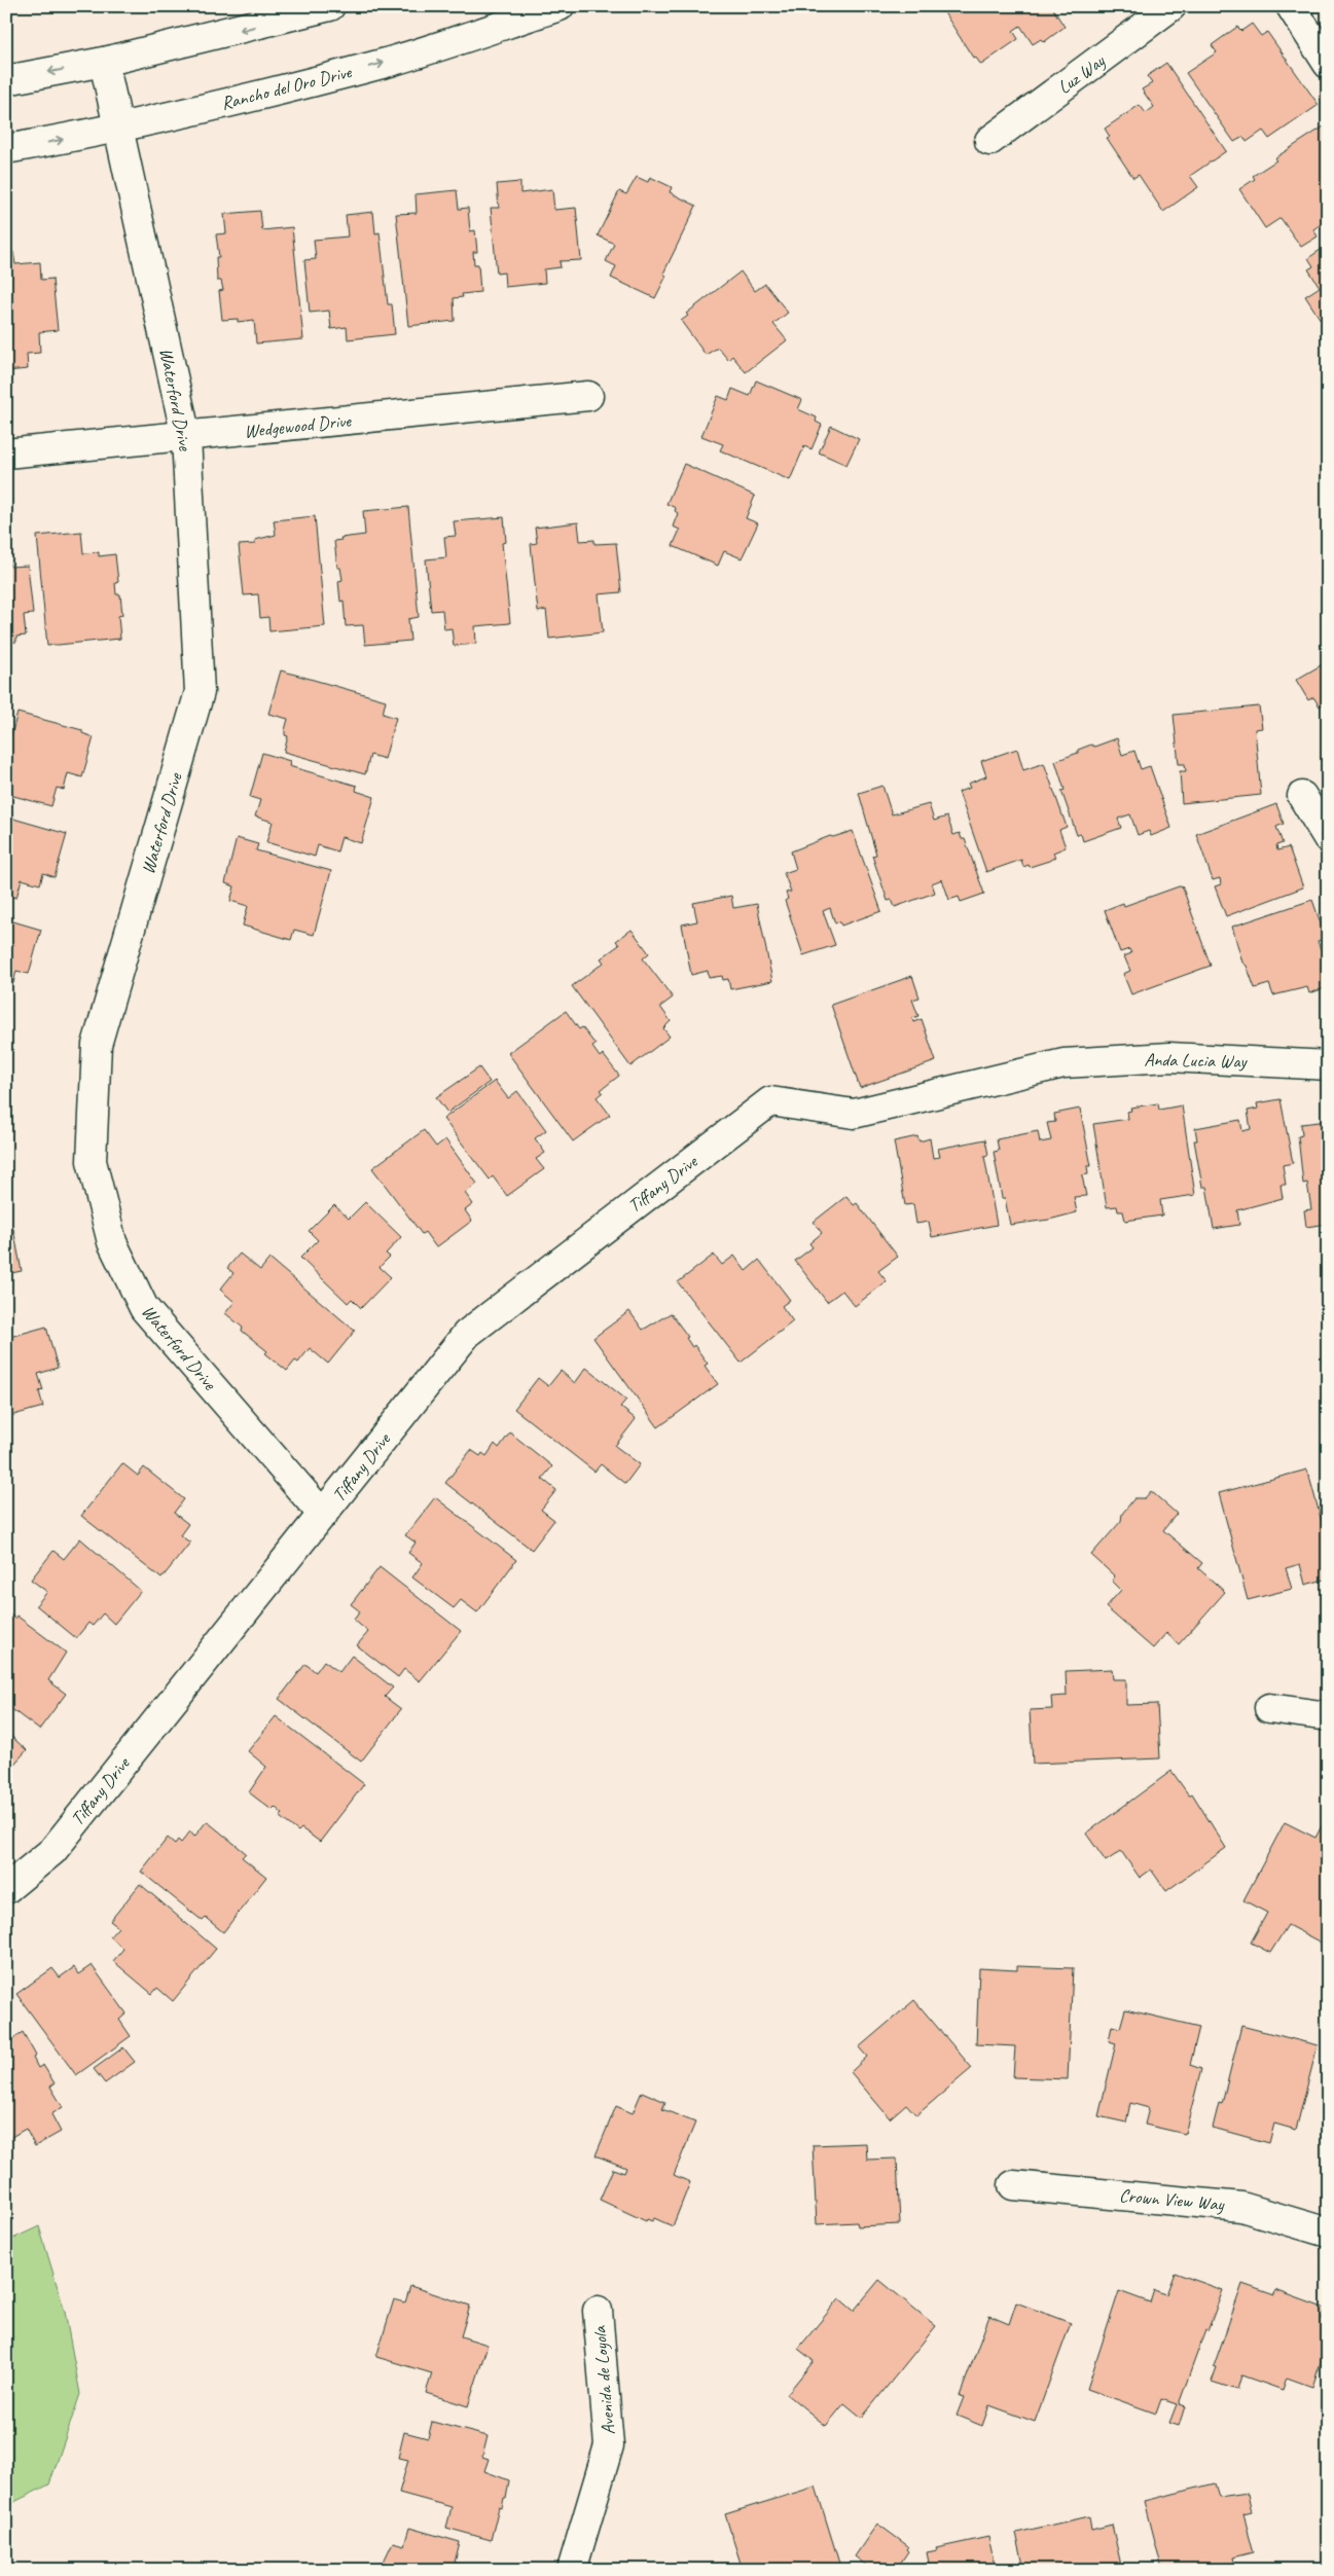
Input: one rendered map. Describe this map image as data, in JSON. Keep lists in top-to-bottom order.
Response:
{
  "streets": {
    "street": [
      "Luz Way",
      "Rancho del Oro Drive",
      "Waterford Drive",
      "Wedgewood Drive",
      "Anda Lucia Way",
      "Tiffany Drive",
      "Crown View Way",
      "Avenida de Loyola"
    ]
  },
  "crossings": [
    ["Rancho del Oro Drive", "Waterford Drive"],
    ["Waterford Drive", "Wedgewood Drive"],
    ["Waterford Drive", "Tiffany Drive"],
    ["Anda Lucia Way", "Tiffany Drive"]
  ]
}
